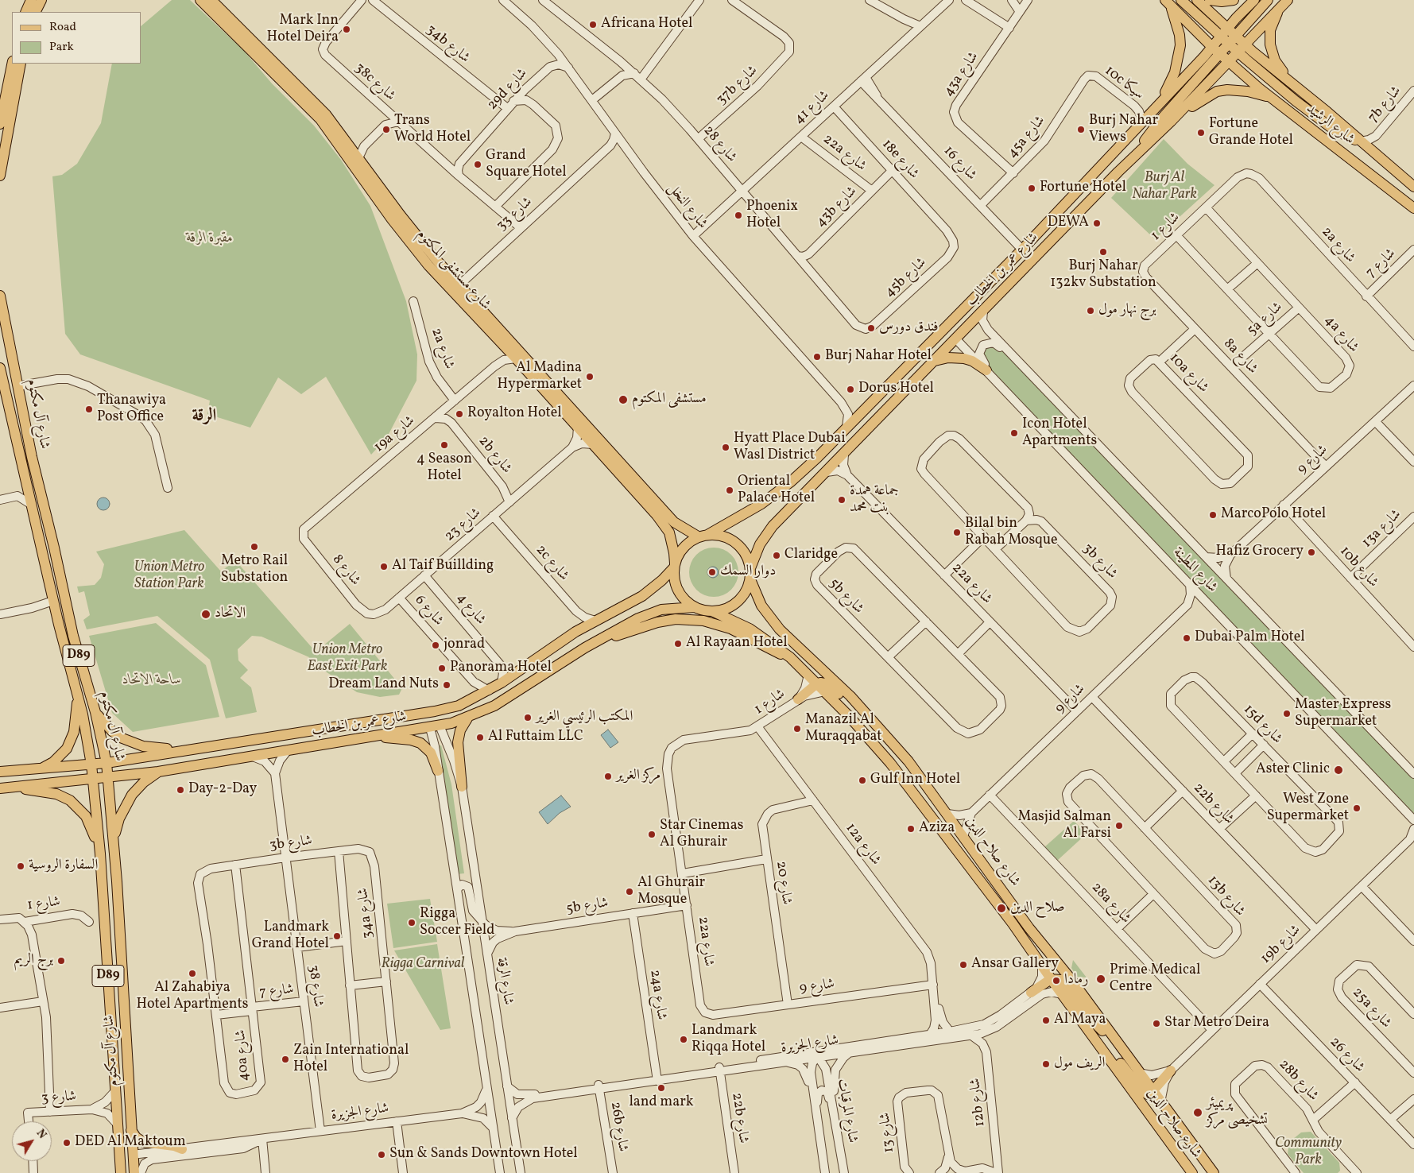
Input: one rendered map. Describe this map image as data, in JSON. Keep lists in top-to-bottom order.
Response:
{
  "streets": {
    "main road": [
      "شارع الرشيد",
      "شارع مستشفى المكتوم",
      "شارع عمر بن الخطاب",
      "شارع آل مكتوم",
      "D89",
      "شارع صلاح الدين"
    ],
    "street": [
      "34b شارع",
      "43a شارع",
      "38c شارع",
      "10c سيكا",
      "37b شارع",
      "29d شارع",
      "7b شارع",
      "شارع 41",
      "45a شارع",
      "شارع 28",
      "22a شارع",
      "18e شارع",
      "شارع 16",
      "شارع النخل",
      "43b شارع",
      "شارع 33",
      "شارع 1",
      "2a شارع",
      "شارع 7",
      "45b شارع",
      "5a شارع",
      "4a شارع",
      "8a شارع",
      "10a شارع",
      "19a شارع",
      "2b شارع",
      "شارع 9",
      "شارع 23",
      "13a شارع",
      "3b شارع",
      "2c شارع",
      "10b شارع",
      "شارع 8",
      "شارع المطينة",
      "5b شارع",
      "شارع 4",
      "شارع 6",
      "15d شارع",
      "22b شارع",
      "12a شارع",
      "شارع 20",
      "13b شارع",
      "28a شارع",
      "34a شارع",
      "19b شارع",
      "شارع الرقة",
      "شارع 38",
      "24a شارع",
      "25a شارع",
      "شارع الجزيرة",
      "40a شارع",
      "شارع 26",
      "28b شارع",
      "شارع 3",
      "12b شارع",
      "شارع المرقبات",
      "26b شارع",
      "شارع 13"
    ]
  },
  "crossings": [
    ["34b شارع", "29d شارع"],
    ["43a شارع", "45a شارع"],
    ["38c شارع", "شارع 33"],
    ["10c سيكا", "45a شارع"],
    ["10c سيكا", "شارع عمر بن الخطاب"],
    ["37b شارع", "شارع 28"],
    ["29d شارع", "شارع النخل"],
    ["7b شارع", "شارع الرشيد"],
    ["شارع 41", "شارع 28"],
    ["شارع 41", "22a شارع"],
    ["شارع 41", "18e شارع"],
    ["شارع 41", "شارع 16"],
    ["شارع 41", "شارع النخل"],
    ["شارع الرشيد", "شارع عمر بن الخطاب"],
    ["45a شارع", "شارع 16"],
    ["شارع 28", "43b شارع"],
    ["شارع 28", "45b شارع"],
    ["22a شارع", "43b شارع"],
    ["22a شارع", "شارع 1"],
    ["22a شارع", "شارع 9"],
    ["22a شارع", "5b شارع"],
    ["18e شارع", "43b شارع"],
    ["18e شارع", "45b شارع"],
    ["شارع 16", "شارع عمر بن الخطاب"],
    ["شارع النخل", "شارع 33"],
    ["شارع النخل", "شارع عمر بن الخطاب"],
    ["شارع 33", "شارع مستشفى المكتوم"],
    ["شارع 1", "2a شارع"],
    ["شارع 1", "4a شارع"],
    ["شارع 1", "8a شارع"],
    ["شارع 1", "12a شارع"],
    ["شارع 1", "شارع صلاح الدين"],
    ["2a شارع", "شارع 7"],
    ["2a شارع", "19a شارع"],
    ["شارع 7", "شارع 38"],
    ["شارع 7", "40a شارع"],
    ["شارع مستشفى المكتوم", "شارع عمر بن الخطاب"],
    ["شارع مستشفى المكتوم", "19a شارع"],
    ["شارع مستشفى المكتوم", "شارع صلاح الدين"],
    ["شارع عمر بن الخطاب", "شارع آل مكتوم"],
    ["شارع عمر بن الخطاب", "2c شارع"],
    ["شارع عمر بن الخطاب", "شارع المطينة"],
    ["شارع عمر بن الخطاب", "شارع 4"],
    ["شارع عمر بن الخطاب", "شارع 6"],
    ["شارع عمر بن الخطاب", "شارع صلاح الدين"],
    ["شارع عمر بن الخطاب", "شارع الرقة"],
    ["5a شارع", "4a شارع"],
    ["5a شارع", "8a شارع"],
    ["8a شارع", "شارع 9"],
    ["شارع آل مكتوم", "شارع الجزيرة"],
    ["شارع آل مكتوم", "شارع 3"],
    ["19a شارع", "2b شارع"],
    ["19a شارع", "شارع 8"],
    ["2b شارع", "شارع 23"],
    ["شارع 9", "10b شارع"],
    ["شارع 9", "22b شارع"],
    ["شارع 9", "12a شارع"],
    ["شارع 9", "شارع صلاح الدين"],
    ["شارع 9", "شارع 20"],
    ["شارع 9", "28a شارع"],
    ["شارع 23", "2c شارع"],
    ["شارع 23", "شارع 8"],
    ["شارع 23", "شارع 4"],
    ["شارع 23", "شارع 6"],
    ["13a شارع", "10b شارع"],
    ["3b شارع", "34a شارع"],
    ["3b شارع", "شارع 38"],
    ["3b شارع", "40a شارع"],
    ["شارع المطينة", "19b شارع"],
    ["5b شارع", "شارع الرقة"],
    ["5b شارع", "24a شارع"],
    ["22b شارع", "19b شارع"],
    ["22b شارع", "شارع الجزيرة"],
    ["12a شارع", "شارع 20"],
    ["12a شارع", "شارع الجزيرة"],
    ["شارع صلاح الدين", "19b شارع"],
    ["شارع صلاح الدين", "شارع الجزيرة"],
    ["28a شارع", "19b شارع"],
    ["19b شارع", "شارع 26"],
    ["شارع الرقة", "شارع الجزيرة"],
    ["شارع 38", "شارع الجزيرة"],
    ["24a شارع", "شارع الجزيرة"],
    ["شارع الجزيرة", "12b شارع"],
    ["شارع الجزيرة", "شارع المرقبات"],
    ["شارع الجزيرة", "26b شارع"]
  ],
  "districts": ["الرقة"],
  "parks": [
    "Burj Al Nahar Park",
    "مقبرة الرقة",
    "Union Metro Station Park",
    "Union Metro East Exit Park",
    "ساحة الاتحاد",
    "Rigga Carnival",
    "Community Park"
  ],
  "places": [
    "Africana Hotel",
    "Mark Inn Hotel Deira",
    "Trans World Hotel",
    "Burj Nahar Views",
    "Fortune Grande Hotel",
    "Grand Square Hotel",
    "Fortune Hotel",
    "Phoenix Hotel",
    "DEWA",
    "Burj Nahar 132kv Substation",
    "برج نهار مول",
    "فندق دورس",
    "Burj Nahar Hotel",
    "Al Madina Hypermarket",
    "Dorus Hotel",
    "مستشفى المكتوم",
    "Thanawiya Post Office",
    "Royalton Hotel",
    "Icon Hotel Apartments",
    "4 Season Hotel",
    "Hyatt Place Dubai Wasl District",
    "Oriental Palace Hotel",
    "جماعة همدة بنت محمد",
    "MarcoPolo Hotel",
    "Bilal bin Rabah Mosque",
    "Metro Rail Substation",
    "Hafiz Grocery",
    "Claridge",
    "Al Taif Buillding",
    "دوار السمك",
    "الاتحاد",
    "Dubai Palm Hotel",
    "Al Rayaan Hotel",
    "jonrad",
    "Panorama Hotel",
    "Dream Land Nuts",
    "Master Express Supermarket",
    "المكتب الرئيسي الغرير",
    "Manazil Al Muraqqabat",
    "Al Futtaim LLC",
    "Aster Clinic",
    "مركز الغرير",
    "Gulf Inn Hotel",
    "Day-2-Day",
    "West Zone Supermarket",
    "Masjid Salman Al Farsi",
    "Aziza",
    "Star Cinemas Al Ghurair",
    "السفارة الروسية",
    "Al Ghurair Mosque",
    "صلاح الدين",
    "Rigga Soccer Field",
    "Landmark Grand Hotel",
    "برج الريم",
    "Ansar Gallery",
    "Al Zahabiya Hotel Apartments",
    "Prime Medical Centre",
    "رمادا",
    "Al Maya",
    "Star Metro Deira",
    "Landmark Riqqa Hotel",
    "Zain International Hotel",
    "الريف مول",
    "land mark",
    "پریمیئر تشخیصی مرکز",
    "DED Al Maktoum",
    "Sun & Sands Downtown Hotel"
  ],
  "legend": ["Road", "Park"],
  "north": "top right"
}
